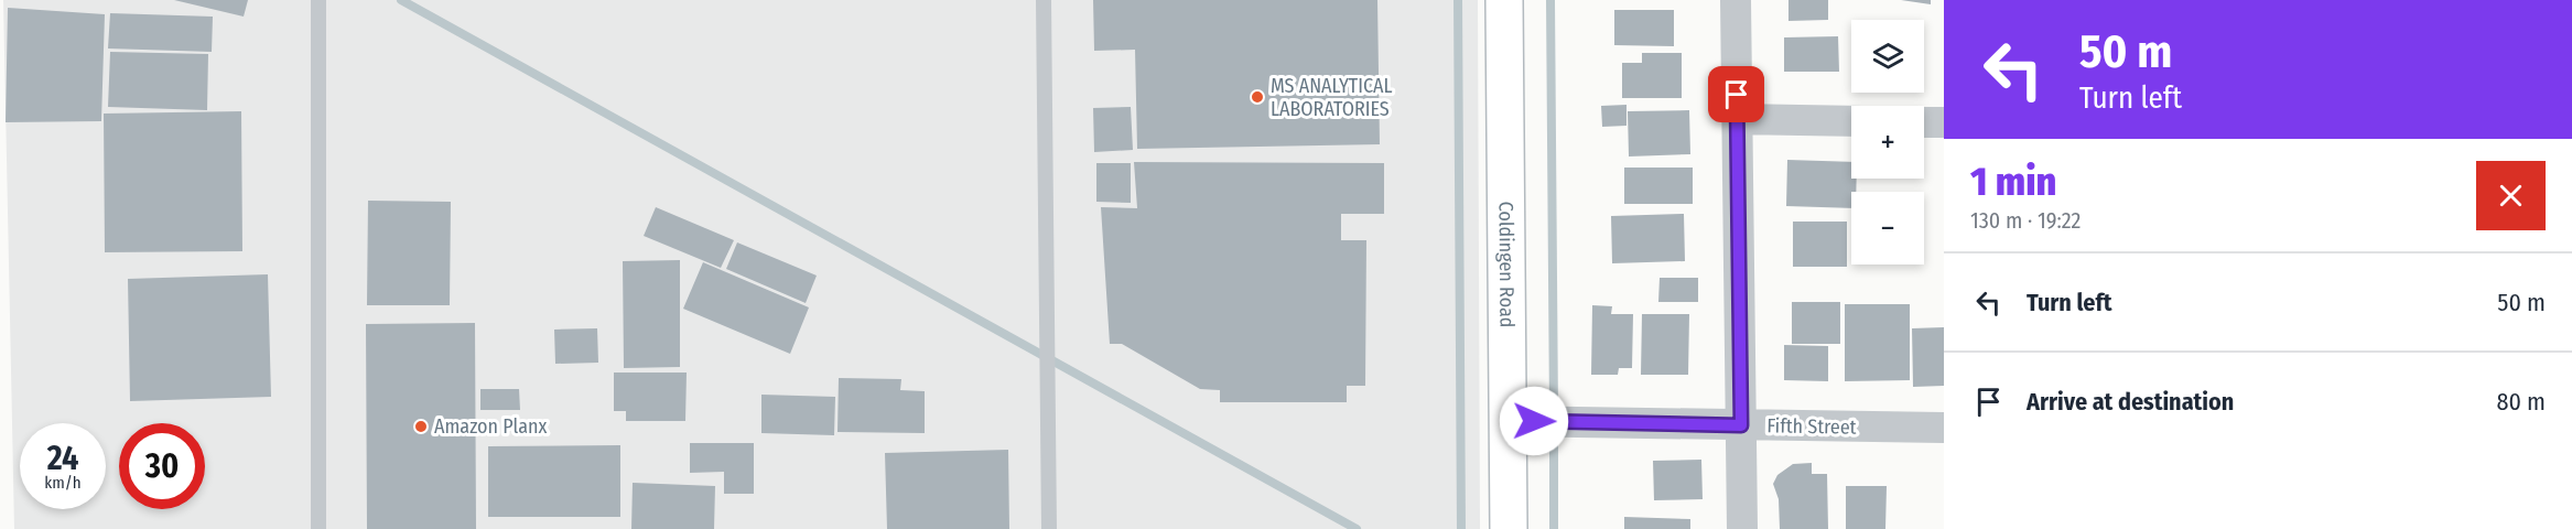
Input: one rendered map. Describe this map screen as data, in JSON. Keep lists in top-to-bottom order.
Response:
{
  "streets": {
    "street": ["Coldingen Road", "Fifth Street"]
  },
  "crossings": [
    ["Coldingen Road", "Fifth Street"]
  ],
  "places": ["MS ANALYTICAL LABORATORIES", "Amazon Planx"],
  "page": {
    "turn": ["50 m", "Turn left"],
    "map_buttons": ["+", "−"],
    "heading": ["1 min", "130 m · 19:22"],
    "list": [
      {
        "name": "Turn left",
        "value": "50 m"
      },
      {
        "name": "Arrive at destination",
        "value": "80 m"
      }
    ],
    "speed": "24 km/h",
    "limit": "30"
  }
}
